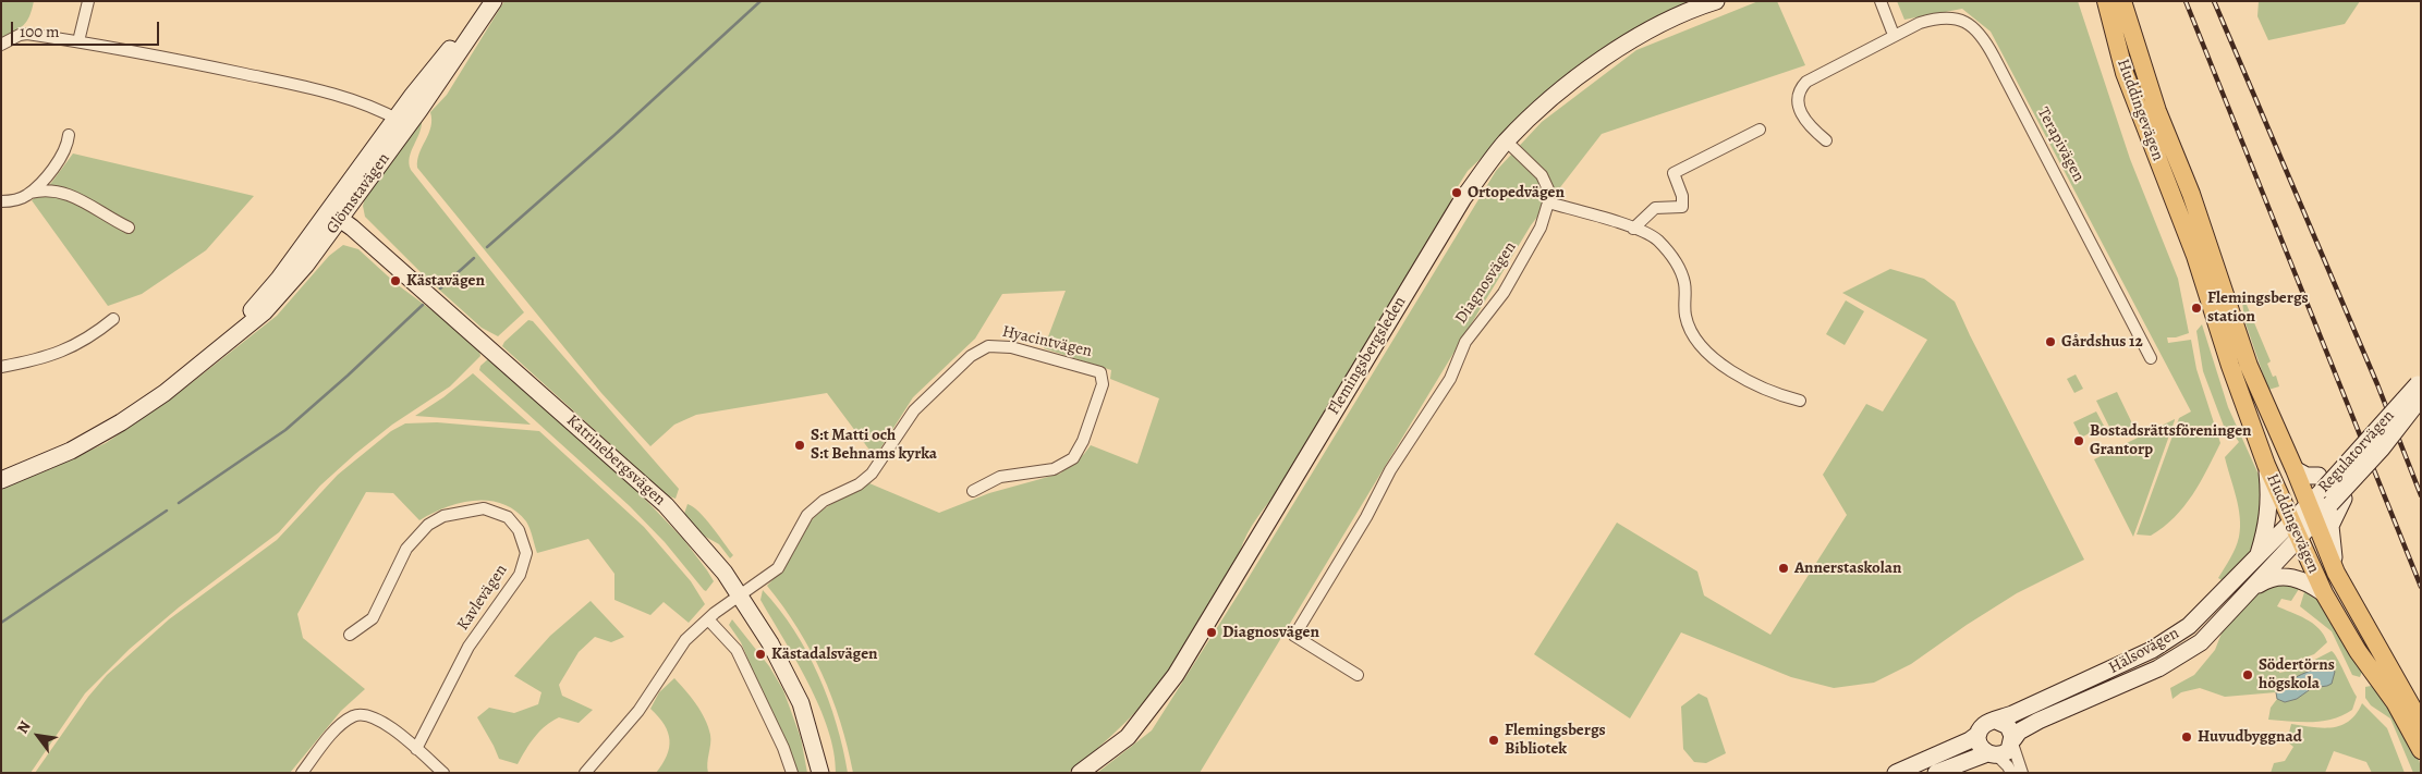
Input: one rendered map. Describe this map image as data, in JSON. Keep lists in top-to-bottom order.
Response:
{
  "streets": {
    "main road": ["Huddingevägen"],
    "street": [
      "Terapivägen",
      "Glömstavägen",
      "Diagnosvägen",
      "Hyacintvägen",
      "Flemingsbergsleden",
      "Regulatorvägen",
      "Katrinebergsvägen",
      "Kavlevägen",
      "Hälsovägen"
    ]
  },
  "crossings": [
    ["Huddingevägen", "Regulatorvägen"],
    ["Huddingevägen", "Hälsovägen"],
    ["Glömstavägen", "Katrinebergsvägen"],
    ["Hyacintvägen", "Katrinebergsvägen"],
    ["Regulatorvägen", "Hälsovägen"]
  ],
  "places": [
    "Ortopedvägen",
    "Kästavägen",
    "Flemingsbergs station",
    "Gårdshus 12",
    "Bostadsrättsföreningen Grantorp",
    "S:t Matti och S:t Behnams kyrka",
    "Annerstaskolan",
    "Diagnosvägen",
    "Kästadalsvägen",
    "Södertörns högskola",
    "Huvudbyggnad",
    "Flemingsbergs Bibliotek"
  ],
  "scale_bar": "100 m",
  "north": "top left"
}
